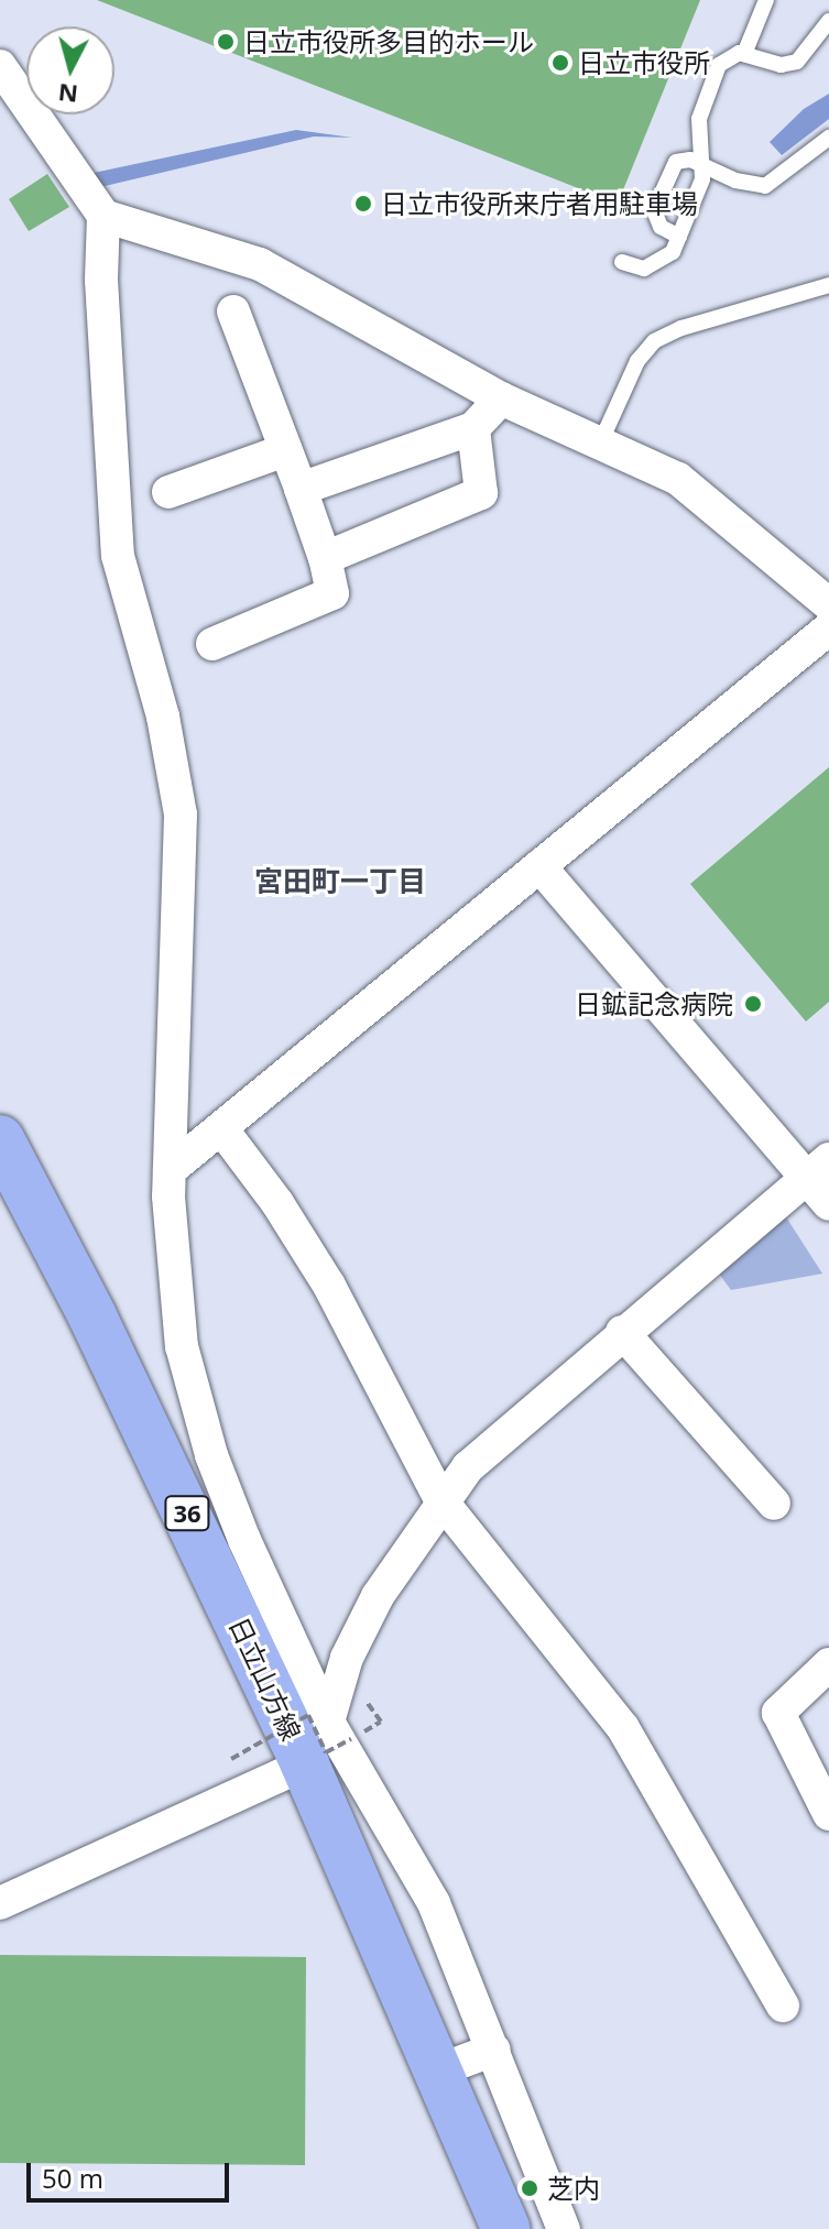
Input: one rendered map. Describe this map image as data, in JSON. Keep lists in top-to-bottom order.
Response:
{
  "streets": {
    "main road": ["36", "日立山方線"]
  },
  "districts": ["宮田町一丁目"],
  "places": [
    "日立市役所多目的ホール",
    "日立市役所",
    "日立市役所来庁者用駐車場",
    "日鉱記念病院",
    "芝内"
  ],
  "scale_bar": "50 m",
  "north": "bottom"
}
